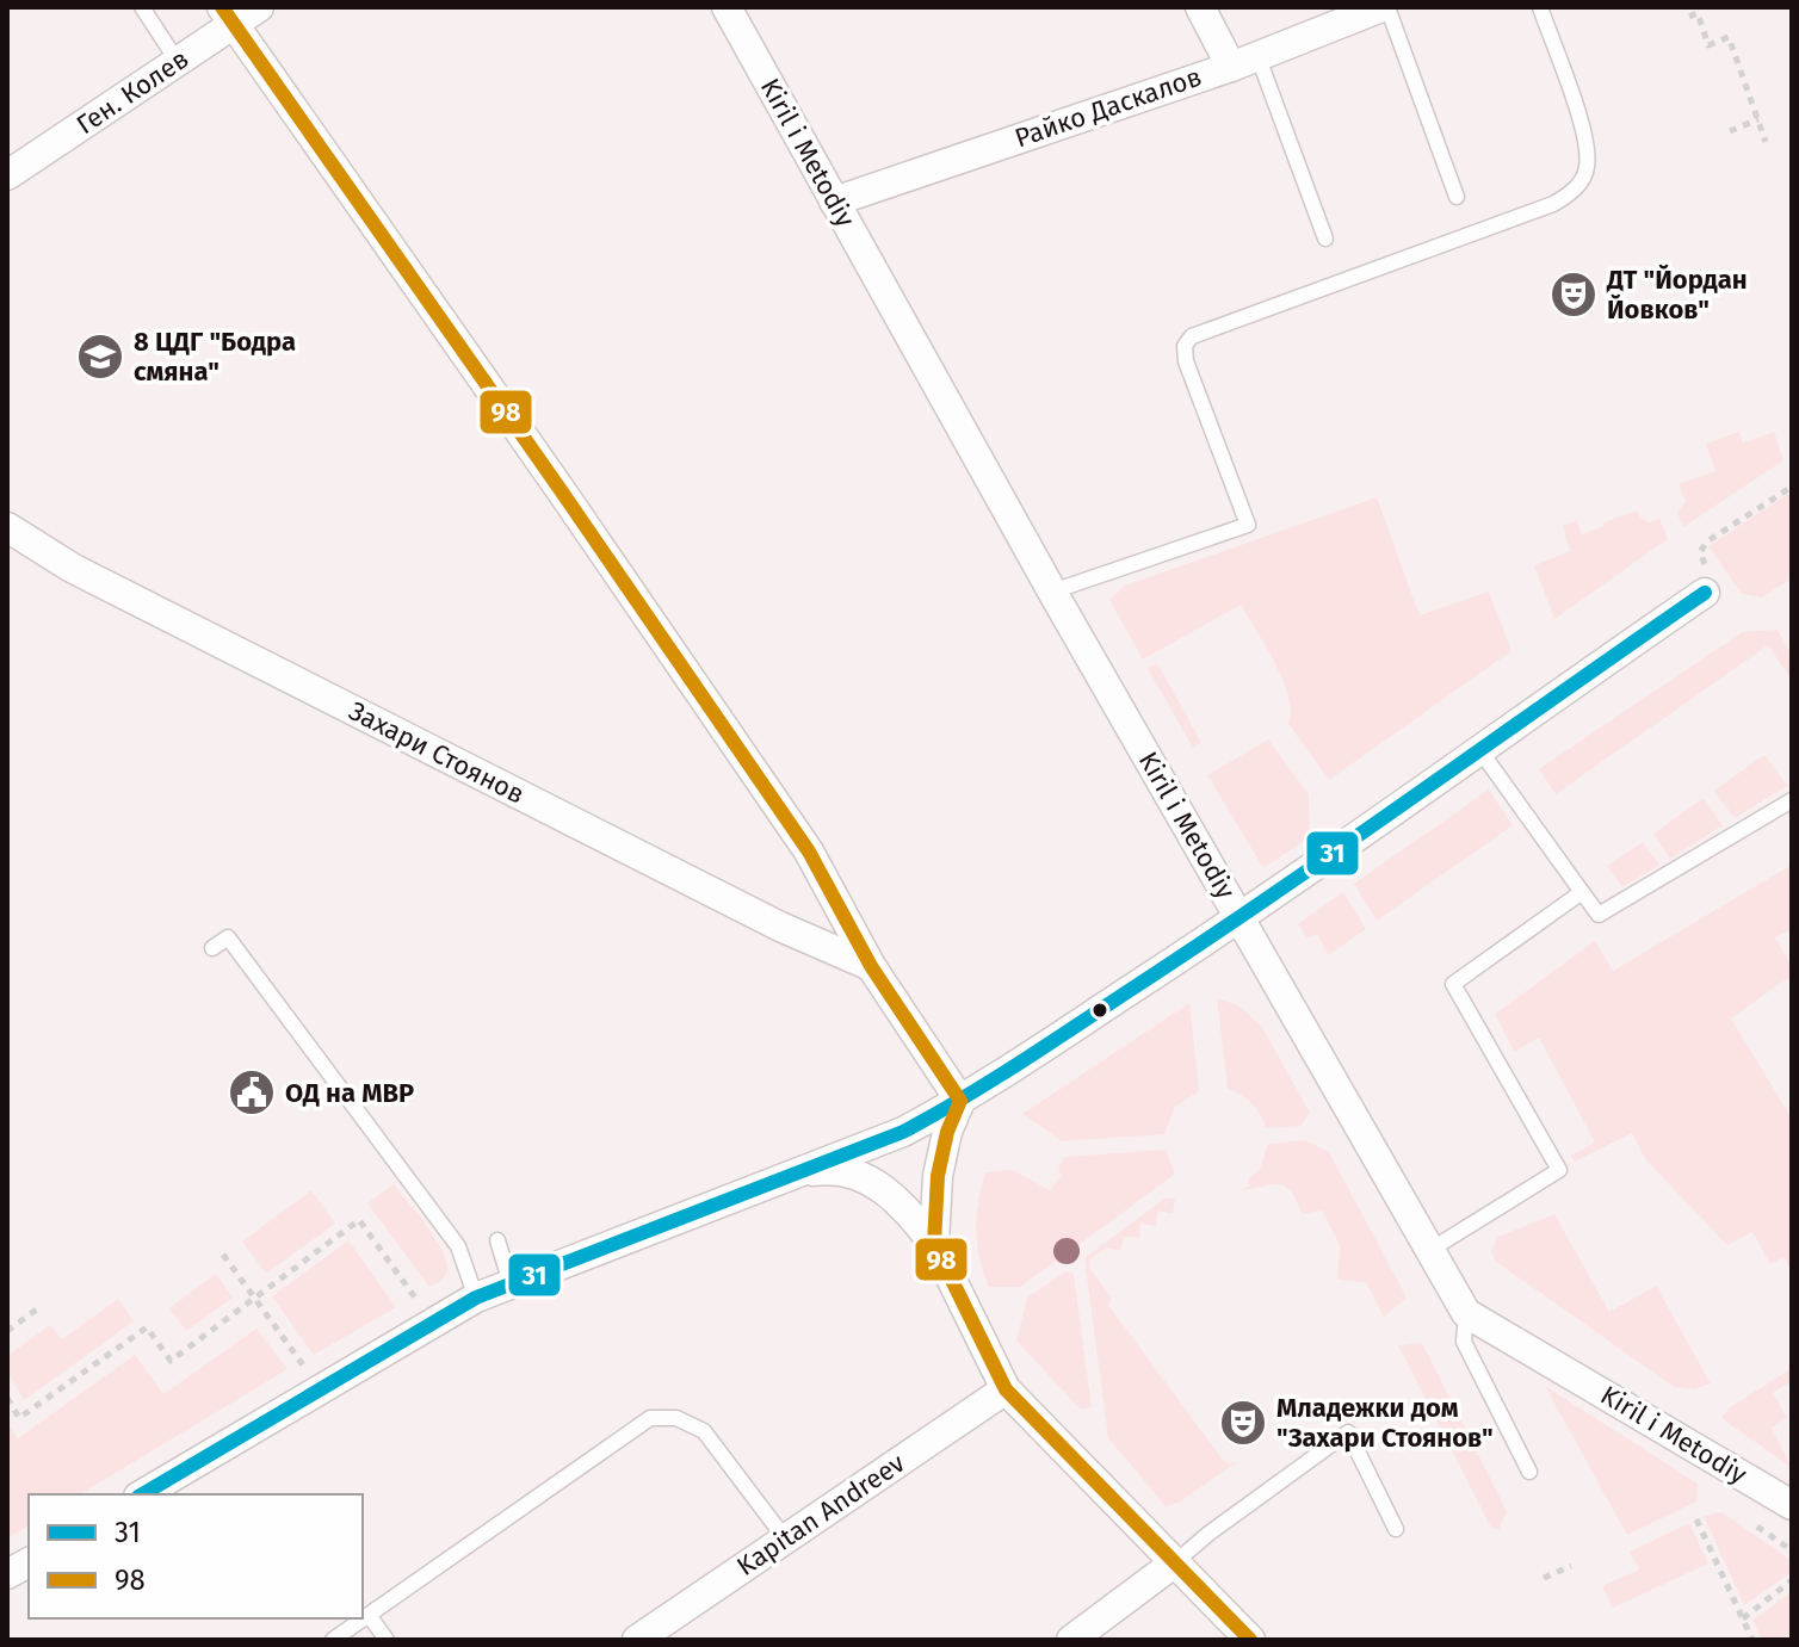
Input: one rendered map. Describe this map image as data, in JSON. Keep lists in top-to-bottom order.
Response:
{
  "streets": {
    "street": [
      "Ген. Колев",
      "Райко Даскалов",
      "Kiril i Metodiy",
      "Захари Стоянов",
      "Kapitan Andreev"
    ]
  },
  "crossings": [
    ["Райко Даскалов", "Kiril i Metodiy"]
  ],
  "places": {
    "theatre": ["ДТ \"Йордан Йовков\"", "Младежки дом \"Захари Стоянов\""],
    "school or university": ["8 ЦДГ \"Бодра смяна\""],
    "public building": ["ОД на МВР"]
  },
  "lines": ["transit line 98", "transit line 31"],
  "legend": ["31", "98"]
}
